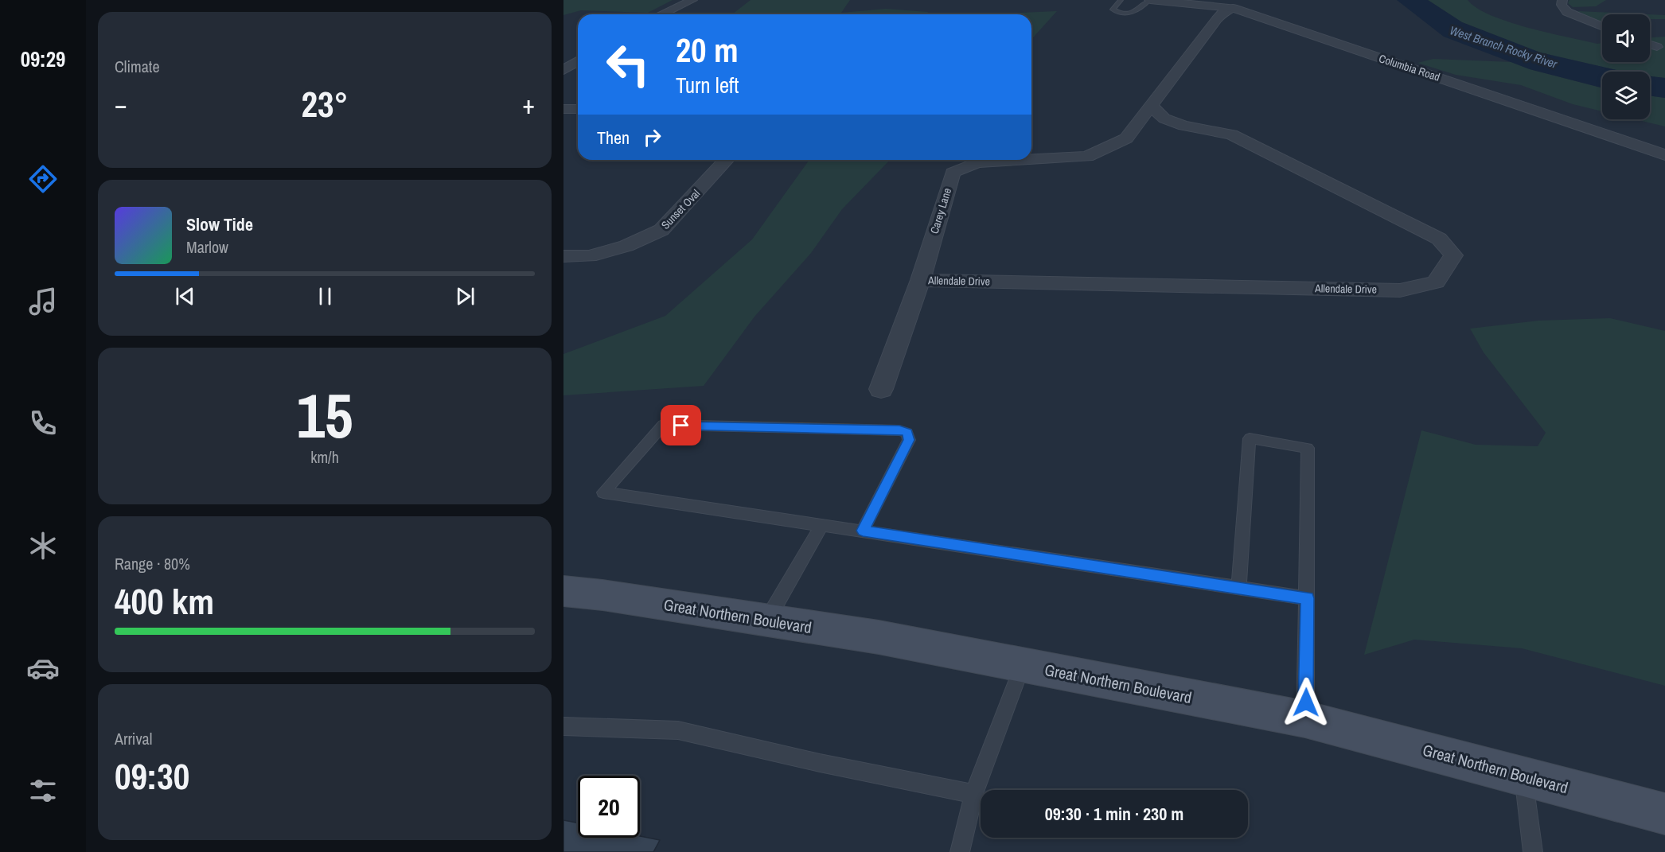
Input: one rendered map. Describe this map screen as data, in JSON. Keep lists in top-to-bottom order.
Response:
{
  "streets": {
    "main road": ["Great Northern Boulevard"],
    "street": [
      "Columbia Road",
      "Sunset Oval",
      "Carey Lane",
      "Allendale Drive"
    ]
  },
  "crossings": [
    ["Columbia Road", "Carey Lane"],
    ["Carey Lane", "Allendale Drive"]
  ],
  "water": ["West Branch Rocky River"],
  "page": {
    "tabs": "09:29",
    "tile": [
      "Climate",
      ["15", "km/h"],
      ["Range · 80%", "400 km"],
      ["Arrival", "09:30"]
    ],
    "turn": ["20 m", "Turn left"],
    "heat": ["−", "23°", "+"],
    "then": "Then",
    "song": ["Slow Tide", "Marlow"],
    "limit": "20",
    "trip": "09:30 · 1 min · 230 m"
  }
}
